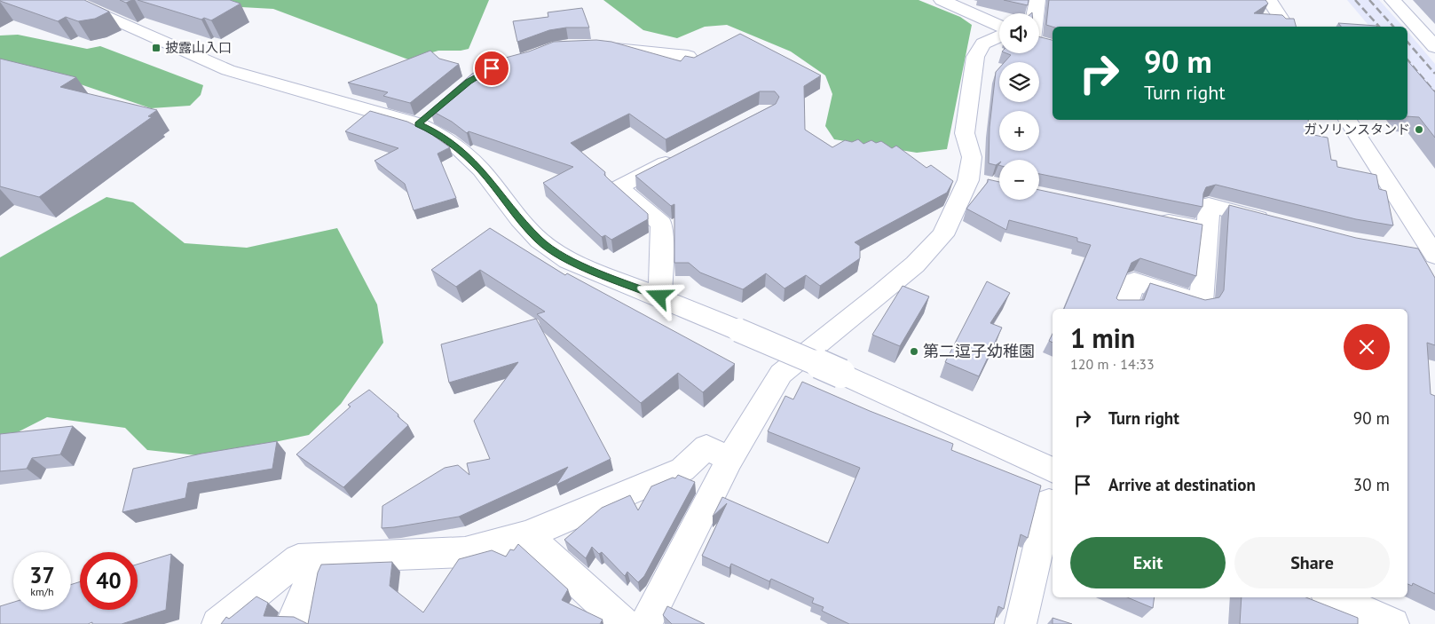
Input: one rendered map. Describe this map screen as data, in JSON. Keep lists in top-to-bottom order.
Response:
{
  "places": {
    "transit": ["披露山入口"],
    "other": ["ガソリンスタンド", "第二逗子幼稚園"]
  },
  "page": {
    "map_buttons": ["+", "−"],
    "turn": ["90 m", "Turn right"],
    "heading": ["1 min", "120 m · 14:33"],
    "list": [
      {
        "name": "Turn right",
        "value": "90 m"
      },
      {
        "name": "Arrive at destination",
        "value": "30 m"
      }
    ],
    "buttons": ["Exit", "Share"],
    "speed": "37 km/h",
    "limit": "40"
  }
}
